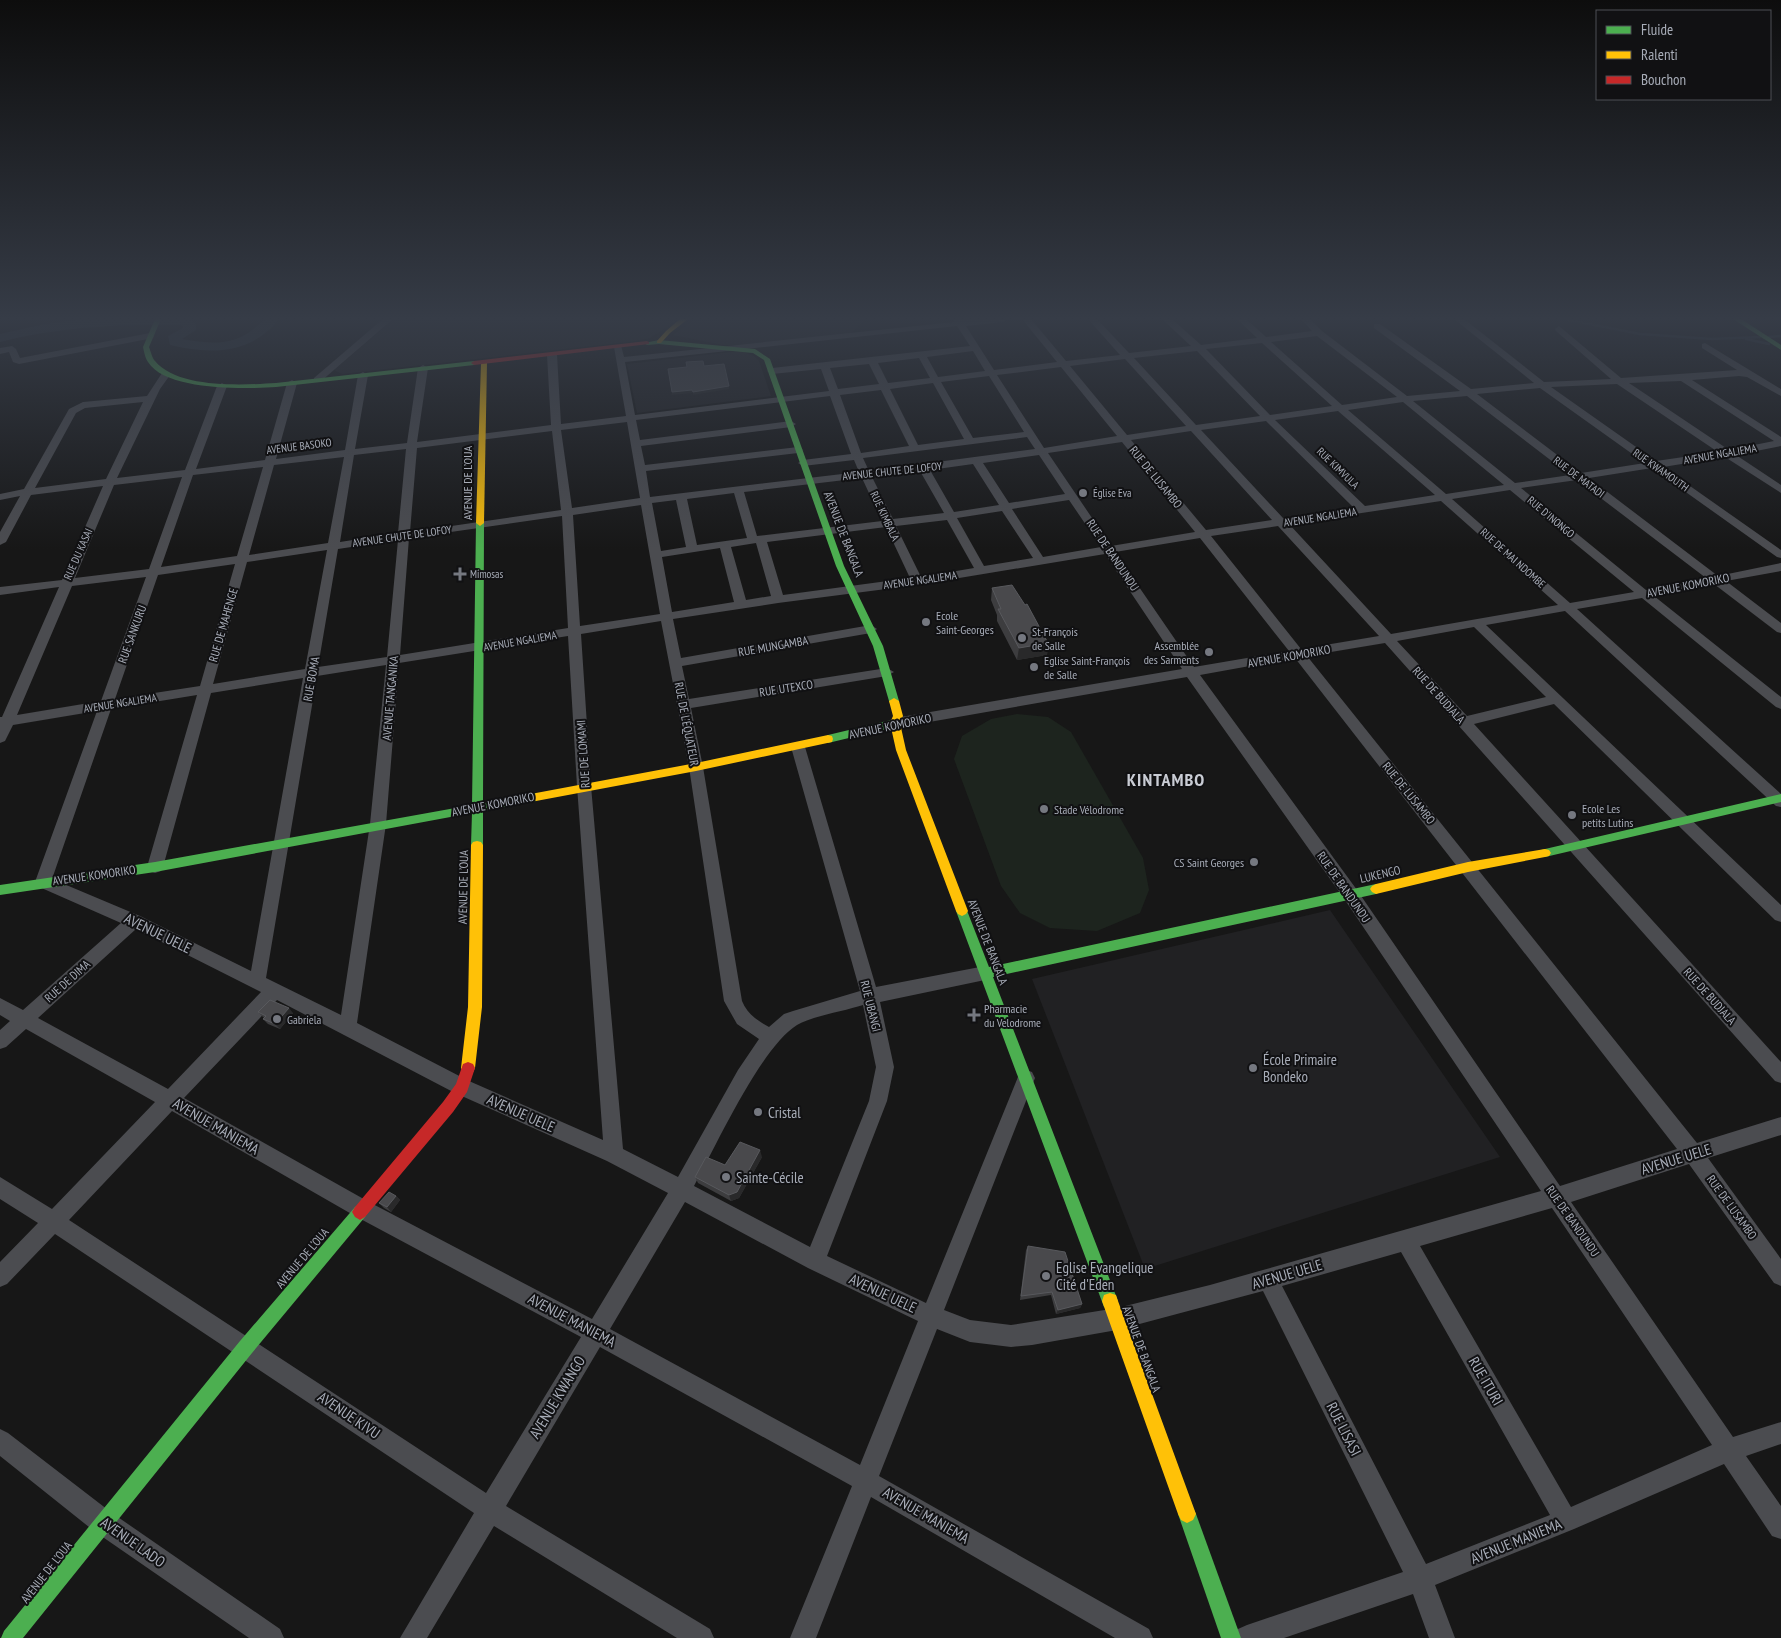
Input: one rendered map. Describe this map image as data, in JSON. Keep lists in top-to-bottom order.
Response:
{
  "streets": {
    "street": [
      "AVENUE BASOKO",
      "AVENUE NGALIEMA",
      "RUE KIMVULA",
      "RUE KWAMOUTH",
      "AVENUE CHUTE DE LOFOY",
      "RUE DE LUSAMBO",
      "RUE DE MATADI",
      "AVENUE DE L’OUA",
      "RUE KIMBALA",
      "RUE D'INONGO",
      "AVENUE DE BANGALA",
      "RUE DU KASAI",
      "RUE DE BANDUNDU",
      "RUE DE MAI NDOMBE",
      "AVENUE KOMORIKO",
      "RUE DE MAHENGE",
      "RUE SANKURU",
      "RUE MUNGAMBA",
      "RUE BOMA",
      "RUE UTEXCO",
      "RUE DE BUDJALA",
      "AVENUE TANGANIKA",
      "RUE DE L'ÉQUATEUR",
      "RUE DE LOMAMI",
      "LUKENGO",
      "AVENUE UELE",
      "RUE DE DIMA",
      "RUE UBANGI",
      "AVENUE MANIEMA",
      "RUE ITURI",
      "AVENUE KWANGO",
      "AVENUE KIVU",
      "RUE LISASI",
      "AVENUE LADO"
    ]
  },
  "crossings": [
    ["AVENUE BASOKO", "AVENUE DE L’OUA"],
    ["AVENUE BASOKO", "AVENUE DE BANGALA"],
    ["AVENUE BASOKO", "RUE DU KASAI"],
    ["AVENUE BASOKO", "RUE DE MAHENGE"],
    ["AVENUE BASOKO", "RUE SANKURU"],
    ["AVENUE BASOKO", "RUE BOMA"],
    ["AVENUE BASOKO", "AVENUE TANGANIKA"],
    ["AVENUE BASOKO", "RUE DE L'ÉQUATEUR"],
    ["AVENUE BASOKO", "RUE DE LOMAMI"],
    ["AVENUE NGALIEMA", "RUE KIMVULA"],
    ["AVENUE NGALIEMA", "RUE KWAMOUTH"],
    ["AVENUE NGALIEMA", "RUE DE LUSAMBO"],
    ["AVENUE NGALIEMA", "RUE DE MATADI"],
    ["AVENUE NGALIEMA", "AVENUE DE L’OUA"],
    ["AVENUE NGALIEMA", "RUE KIMBALA"],
    ["AVENUE NGALIEMA", "RUE D'INONGO"],
    ["AVENUE NGALIEMA", "AVENUE DE BANGALA"],
    ["AVENUE NGALIEMA", "RUE DU KASAI"],
    ["AVENUE NGALIEMA", "RUE DE BANDUNDU"],
    ["AVENUE NGALIEMA", "RUE DE MAI NDOMBE"],
    ["AVENUE NGALIEMA", "RUE DE MAHENGE"],
    ["AVENUE NGALIEMA", "RUE SANKURU"],
    ["AVENUE NGALIEMA", "RUE BOMA"],
    ["AVENUE NGALIEMA", "RUE DE BUDJALA"],
    ["AVENUE NGALIEMA", "AVENUE TANGANIKA"],
    ["AVENUE NGALIEMA", "RUE DE L'ÉQUATEUR"],
    ["AVENUE NGALIEMA", "RUE DE LOMAMI"],
    ["RUE KIMVULA", "AVENUE CHUTE DE LOFOY"],
    ["AVENUE CHUTE DE LOFOY", "RUE DE LUSAMBO"],
    ["AVENUE CHUTE DE LOFOY", "AVENUE DE L’OUA"],
    ["AVENUE CHUTE DE LOFOY", "RUE KIMBALA"],
    ["AVENUE CHUTE DE LOFOY", "RUE D'INONGO"],
    ["AVENUE CHUTE DE LOFOY", "AVENUE DE BANGALA"],
    ["AVENUE CHUTE DE LOFOY", "RUE DU KASAI"],
    ["AVENUE CHUTE DE LOFOY", "RUE DE BANDUNDU"],
    ["AVENUE CHUTE DE LOFOY", "RUE DE MAI NDOMBE"],
    ["AVENUE CHUTE DE LOFOY", "RUE DE MAHENGE"],
    ["AVENUE CHUTE DE LOFOY", "RUE SANKURU"],
    ["AVENUE CHUTE DE LOFOY", "RUE BOMA"],
    ["AVENUE CHUTE DE LOFOY", "RUE DE BUDJALA"],
    ["AVENUE CHUTE DE LOFOY", "AVENUE TANGANIKA"],
    ["AVENUE CHUTE DE LOFOY", "RUE DE L'ÉQUATEUR"],
    ["AVENUE CHUTE DE LOFOY", "RUE DE LOMAMI"],
    ["RUE DE LUSAMBO", "AVENUE KOMORIKO"],
    ["RUE DE LUSAMBO", "LUKENGO"],
    ["RUE DE LUSAMBO", "AVENUE UELE"],
    ["RUE DE MATADI", "AVENUE KOMORIKO"],
    ["AVENUE DE L’OUA", "AVENUE KOMORIKO"],
    ["AVENUE DE L’OUA", "AVENUE UELE"],
    ["AVENUE DE L’OUA", "AVENUE MANIEMA"],
    ["AVENUE DE L’OUA", "AVENUE KIVU"],
    ["AVENUE DE L’OUA", "AVENUE LADO"],
    ["RUE D'INONGO", "AVENUE KOMORIKO"],
    ["AVENUE DE BANGALA", "AVENUE KOMORIKO"],
    ["AVENUE DE BANGALA", "RUE MUNGAMBA"],
    ["AVENUE DE BANGALA", "RUE UTEXCO"],
    ["AVENUE DE BANGALA", "LUKENGO"],
    ["AVENUE DE BANGALA", "AVENUE UELE"],
    ["RUE DE BANDUNDU", "AVENUE KOMORIKO"],
    ["RUE DE BANDUNDU", "LUKENGO"],
    ["RUE DE BANDUNDU", "AVENUE UELE"],
    ["RUE DE BANDUNDU", "AVENUE MANIEMA"],
    ["RUE DE MAI NDOMBE", "AVENUE KOMORIKO"],
    ["RUE DE MAI NDOMBE", "LUKENGO"],
    ["AVENUE KOMORIKO", "RUE DE MAHENGE"],
    ["AVENUE KOMORIKO", "RUE SANKURU"],
    ["AVENUE KOMORIKO", "RUE BOMA"],
    ["AVENUE KOMORIKO", "RUE DE BUDJALA"],
    ["AVENUE KOMORIKO", "AVENUE TANGANIKA"],
    ["AVENUE KOMORIKO", "RUE DE L'ÉQUATEUR"],
    ["AVENUE KOMORIKO", "RUE DE LOMAMI"],
    ["AVENUE KOMORIKO", "AVENUE UELE"],
    ["AVENUE KOMORIKO", "RUE UBANGI"],
    ["RUE SANKURU", "AVENUE UELE"],
    ["RUE MUNGAMBA", "RUE DE L'ÉQUATEUR"],
    ["RUE BOMA", "AVENUE UELE"],
    ["RUE UTEXCO", "RUE DE L'ÉQUATEUR"],
    ["RUE DE BUDJALA", "LUKENGO"],
    ["AVENUE TANGANIKA", "AVENUE UELE"],
    ["RUE DE L'ÉQUATEUR", "AVENUE KWANGO"],
    ["RUE DE LOMAMI", "AVENUE UELE"],
    ["AVENUE UELE", "RUE DE DIMA"],
    ["AVENUE UELE", "RUE UBANGI"],
    ["AVENUE UELE", "RUE ITURI"],
    ["AVENUE UELE", "AVENUE KWANGO"],
    ["AVENUE UELE", "RUE LISASI"],
    ["RUE DE DIMA", "AVENUE MANIEMA"],
    ["AVENUE MANIEMA", "RUE ITURI"],
    ["AVENUE MANIEMA", "AVENUE KWANGO"],
    ["AVENUE MANIEMA", "RUE LISASI"],
    ["AVENUE KWANGO", "AVENUE KIVU"]
  ],
  "districts": ["KINTAMBO"],
  "places": {
    "other": [
      "Église Eva",
      "Ecole Saint-Georges",
      "St-François de Salle",
      "Assemblée des Sarments",
      "Eglise Saint-François de Salle",
      "Stade Vélodrome",
      "Ecole Les petits Lutins",
      "CS Saint Georges",
      "Gabriela",
      "École Primaire Bondeko",
      "Cristal",
      "Sainte-Cécile",
      "Eglise Evangelique Cité d'Eden"
    ],
    "health": ["Mimosas", "Pharmacie du Velodrome"]
  },
  "legend": ["Fluide", "Ralenti", "Bouchon"]
}
